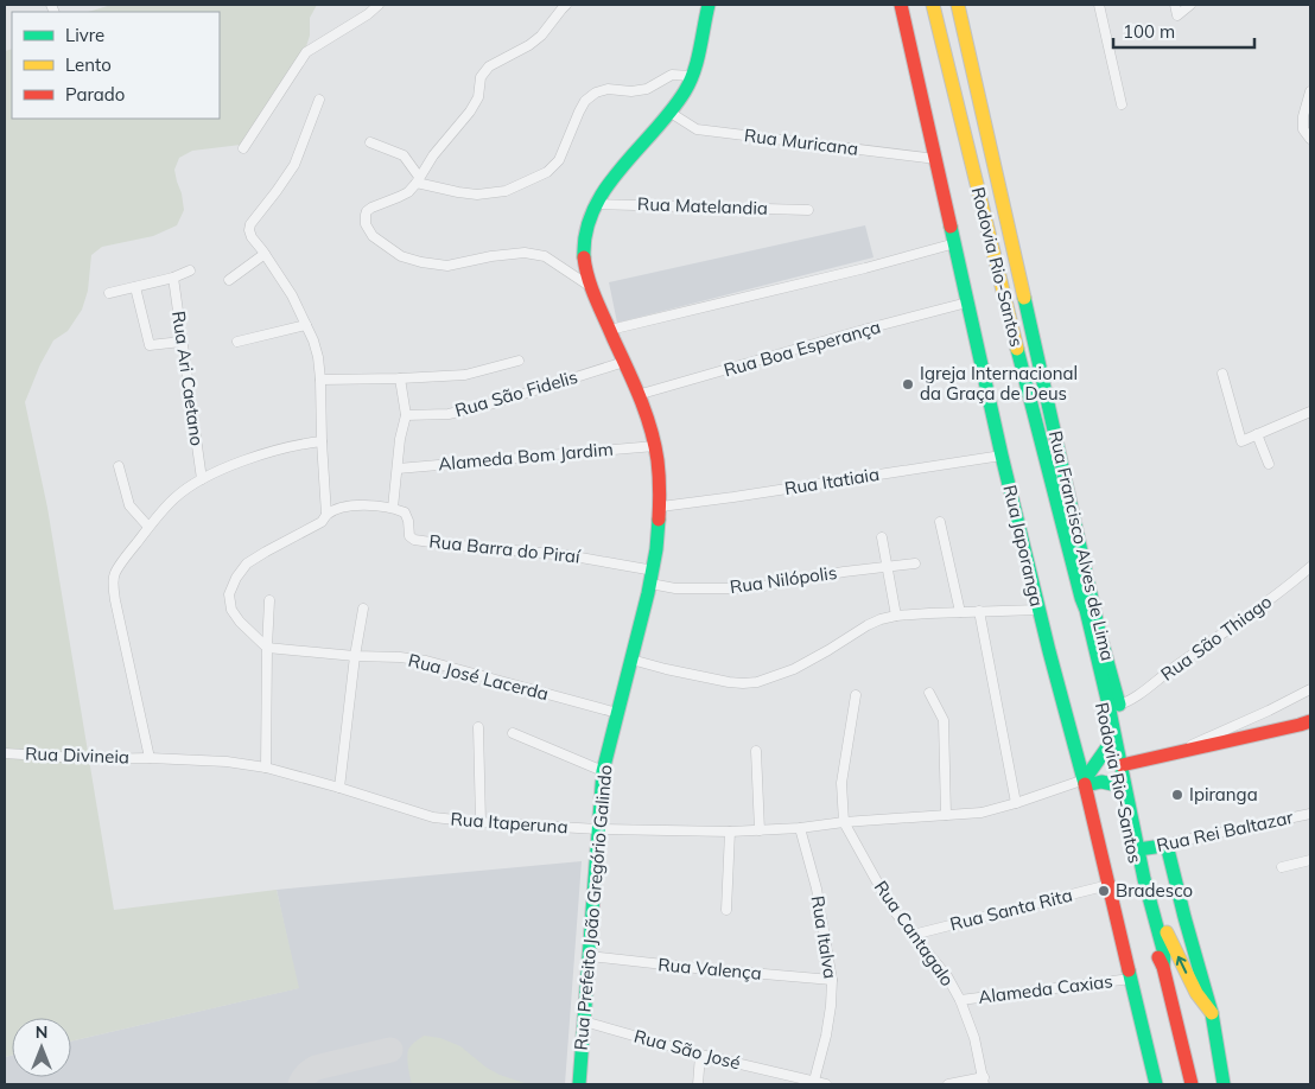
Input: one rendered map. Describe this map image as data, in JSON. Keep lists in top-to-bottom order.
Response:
{
  "streets": {
    "main road": [
      "Rodovia Rio-Santos",
      "Rua Japoranga",
      "Rua Francisco Alves de Lima",
      "Rua Prefeito João Gregório Galindo"
    ],
    "street": [
      "Rua Muricana",
      "Rua Matelandia",
      "Rua Boa Esperança",
      "Rua Ari Caetano",
      "Rua São Fidelis",
      "Alameda Bom Jardim",
      "Rua Itatiaia",
      "Rua Barra do Piraí",
      "Rua Nilópolis",
      "Rua São Thiago",
      "Rua José Lacerda",
      "Rua Divineia",
      "Rua Itaperuna",
      "Rua Rei Baltazar",
      "Rua Santa Rita",
      "Rua Cantagalo",
      "Rua Italva",
      "Rua Valença",
      "Alameda Caxias",
      "Rua São José"
    ]
  },
  "crossings": [
    ["Rua Muricana", "Rua Japoranga"],
    ["Rua Muricana", "Rua Prefeito João Gregório Galindo"],
    ["Rua Matelandia", "Rua Prefeito João Gregório Galindo"],
    ["Rodovia Rio-Santos", "Rua Francisco Alves de Lima"],
    ["Rodovia Rio-Santos", "Rua São Thiago"],
    ["Rodovia Rio-Santos", "Rua Rei Baltazar"],
    ["Rua Boa Esperança", "Rua Japoranga"],
    ["Rua Boa Esperança", "Rua Prefeito João Gregório Galindo"],
    ["Rua São Fidelis", "Rua Prefeito João Gregório Galindo"],
    ["Alameda Bom Jardim", "Rua Prefeito João Gregório Galindo"],
    ["Rua Itatiaia", "Rua Japoranga"],
    ["Rua Itatiaia", "Rua Prefeito João Gregório Galindo"],
    ["Rua Japoranga", "Rua Itaperuna"],
    ["Rua Japoranga", "Rua Santa Rita"],
    ["Rua Japoranga", "Alameda Caxias"],
    ["Rua Francisco Alves de Lima", "Rua São Thiago"],
    ["Rua Barra do Piraí", "Rua Nilópolis"],
    ["Rua Barra do Piraí", "Rua Prefeito João Gregório Galindo"],
    ["Rua Nilópolis", "Rua Prefeito João Gregório Galindo"],
    ["Rua José Lacerda", "Rua Prefeito João Gregório Galindo"],
    ["Rua Divineia", "Rua Itaperuna"],
    ["Rua Itaperuna", "Rua Prefeito João Gregório Galindo"],
    ["Rua Itaperuna", "Rua Cantagalo"],
    ["Rua Itaperuna", "Rua Italva"],
    ["Rua Prefeito João Gregório Galindo", "Rua Valença"],
    ["Rua Prefeito João Gregório Galindo", "Rua São José"],
    ["Rua Santa Rita", "Rua Cantagalo"],
    ["Rua Cantagalo", "Alameda Caxias"],
    ["Rua Italva", "Rua Valença"],
    ["Rua Italva", "Rua São José"]
  ],
  "places": ["Igreja Internacional da Graça de Deus", "Ipiranga", "Bradesco"],
  "legend": ["Livre", "Lento", "Parado"],
  "scale_bar": "100 m",
  "north": "top"
}
